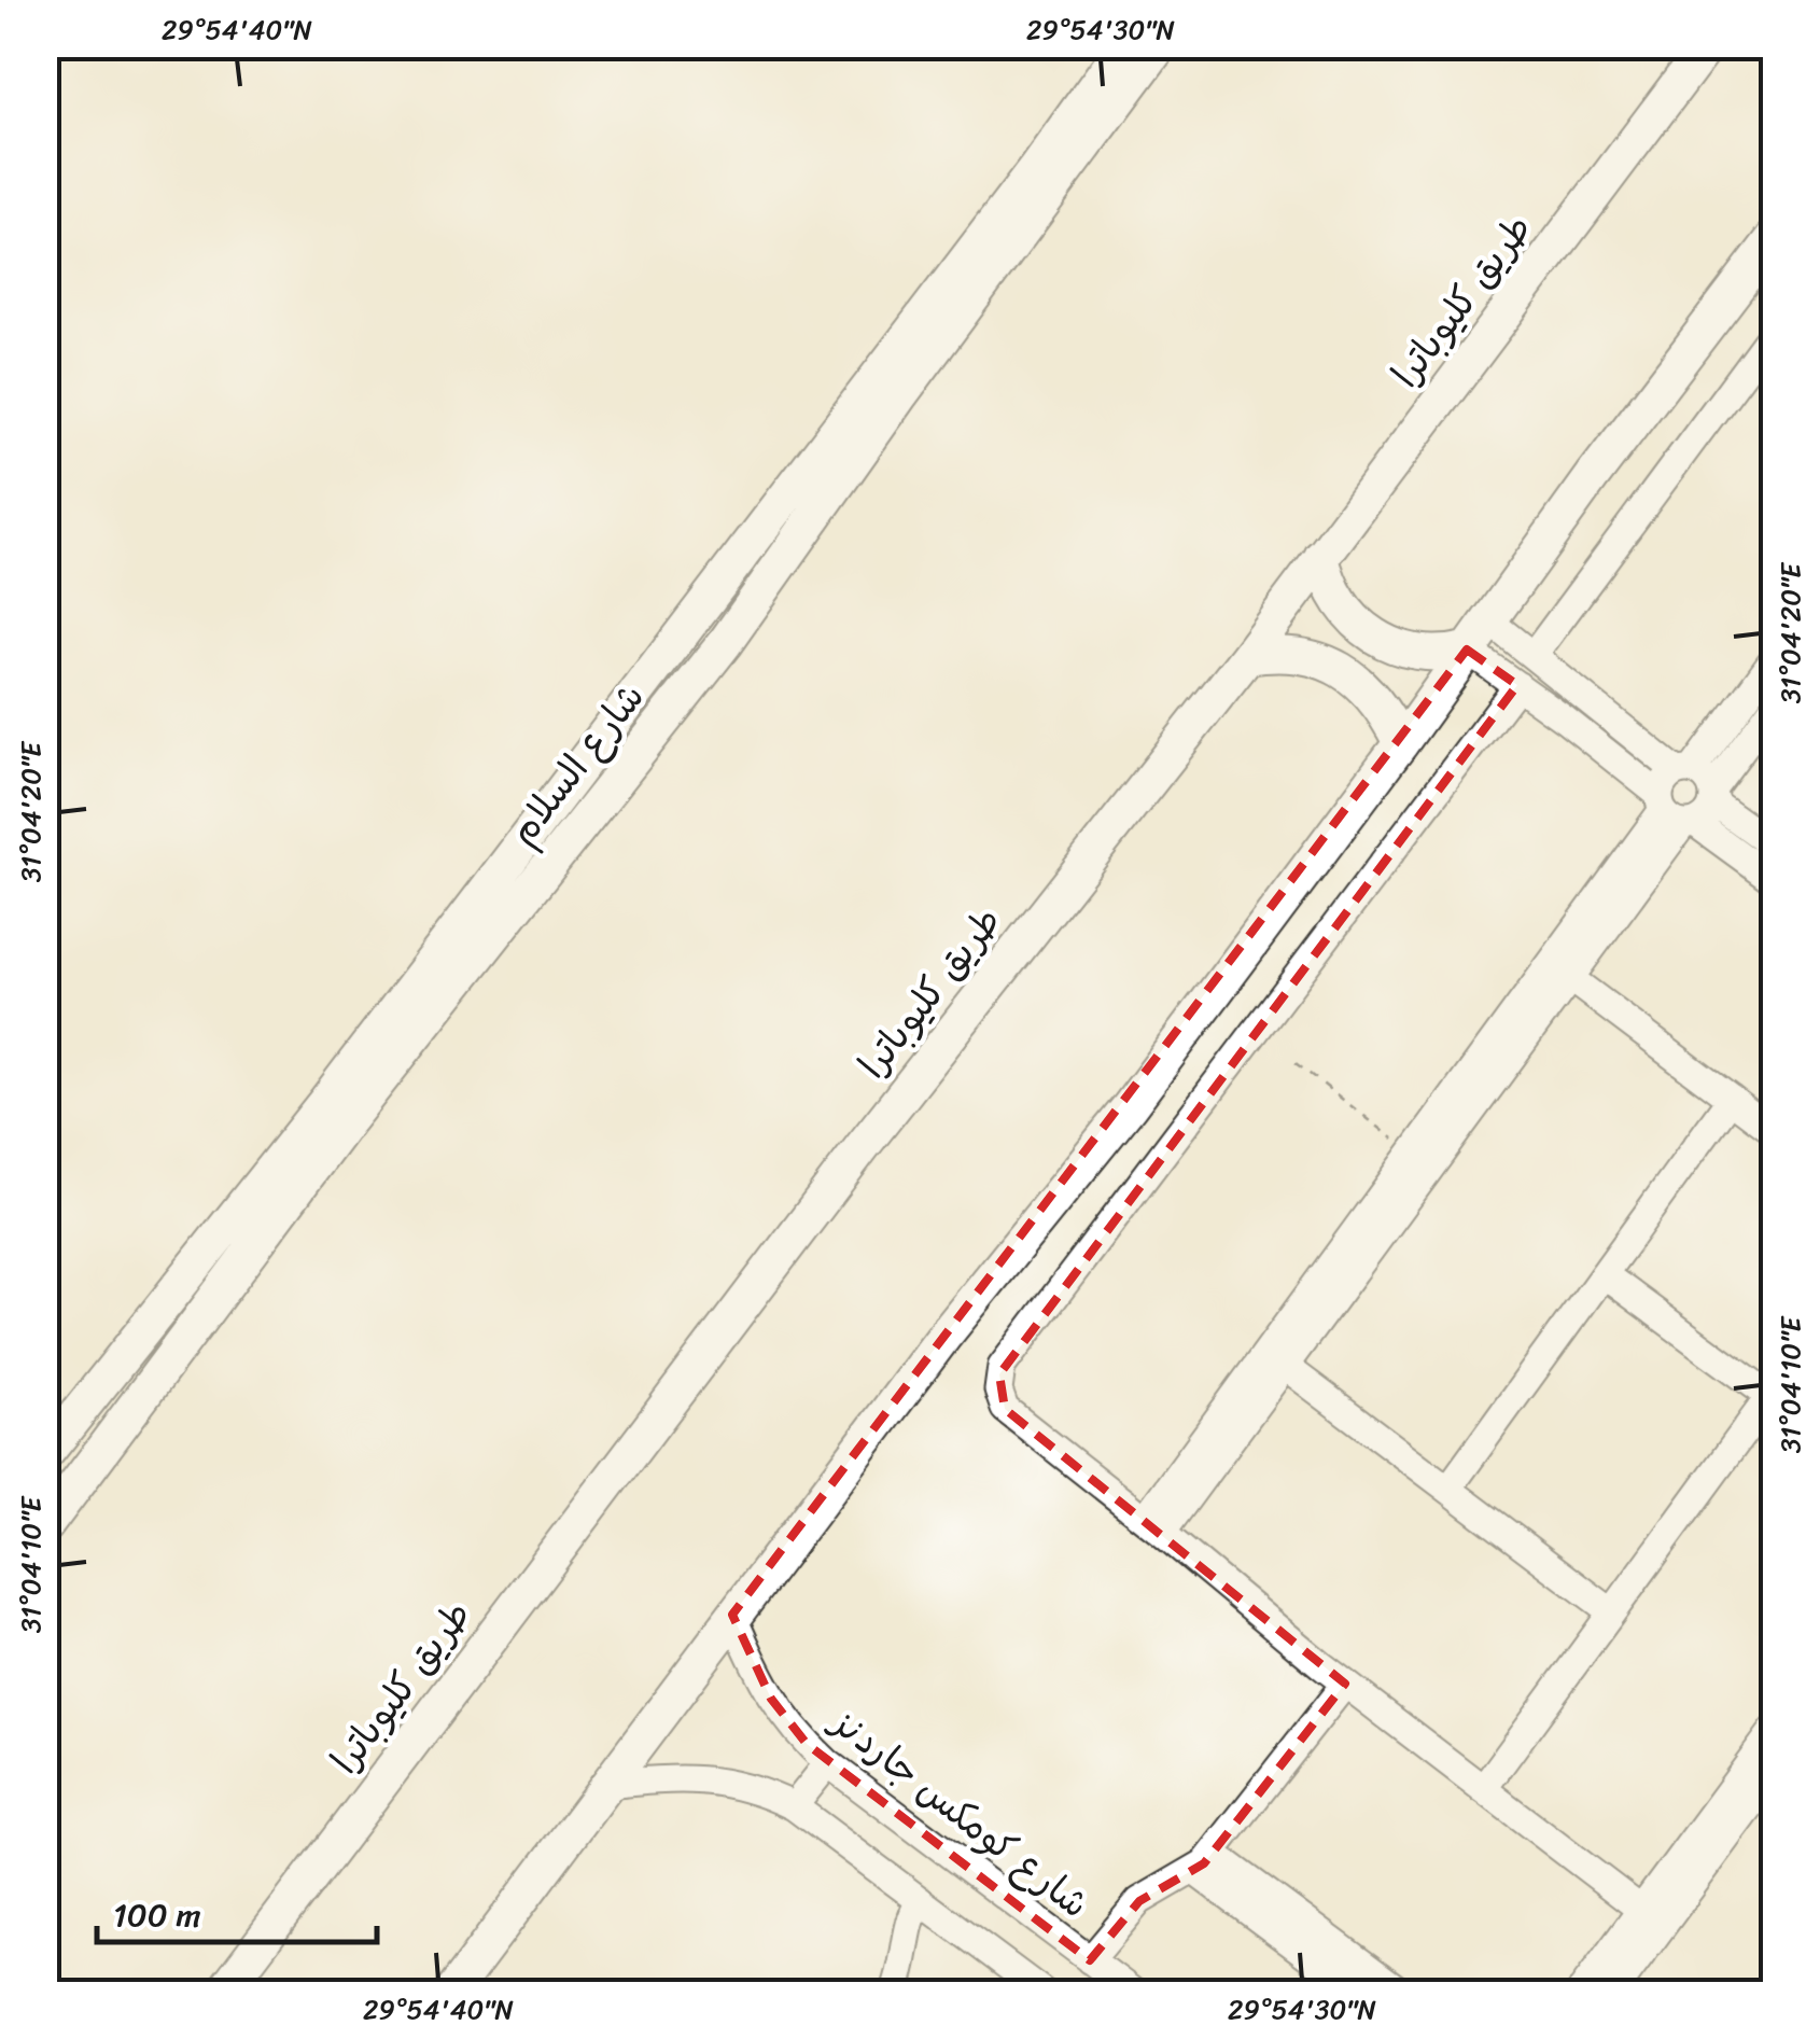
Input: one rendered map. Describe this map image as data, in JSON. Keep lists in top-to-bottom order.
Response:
{
  "streets": {
    "main road": ["طريق كليوباترا", "شارع السلام"],
    "street": ["شارع كومكس جاردنز"]
  },
  "scale_bar": "100 m",
  "coordinates": [
    "29°54'40\"N",
    "29°54'30\"N",
    "31°04'20\"E",
    "31°04'10\"E"
  ]
}
